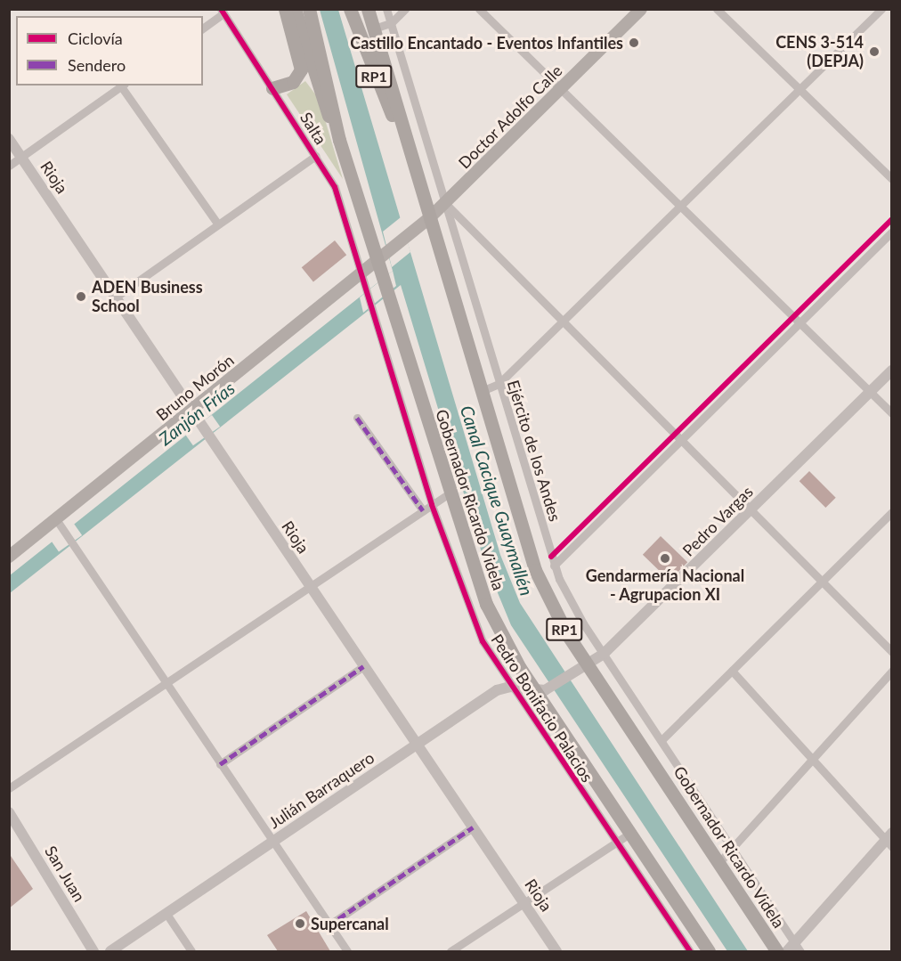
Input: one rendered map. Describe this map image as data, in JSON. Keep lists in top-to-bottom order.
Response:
{
  "streets": {
    "highway": ["RP1", "Gobernador Ricardo Videla"],
    "main road": ["Doctor Adolfo Calle", "Bruno Morón"],
    "street": [
      "Salta",
      "Rioja",
      "Ejército de los Andes",
      "Pedro Vargas",
      "Pedro Bonifacio Palacios",
      "Julián Barraquero",
      "San Juan"
    ]
  },
  "crossings": [
    ["Doctor Adolfo Calle", "Bruno Morón"],
    ["Doctor Adolfo Calle", "Ejército de los Andes"],
    ["Doctor Adolfo Calle", "Gobernador Ricardo Videla"],
    ["Salta", "Bruno Morón"],
    ["Salta", "Pedro Bonifacio Palacios"],
    ["Rioja", "Bruno Morón"],
    ["Rioja", "Julián Barraquero"],
    ["Bruno Morón", "Gobernador Ricardo Videla"],
    ["Bruno Morón", "Pedro Bonifacio Palacios"],
    ["Ejército de los Andes", "Pedro Vargas"],
    ["Gobernador Ricardo Videla", "Pedro Vargas"],
    ["Pedro Bonifacio Palacios", "Julián Barraquero"]
  ],
  "water": ["Zanjón Frías", "Canal Cacique Guaymallén"],
  "places": [
    "Castillo Encantado - Eventos Infantiles",
    "CENS 3-514 (DEPJA)",
    "ADEN Business School",
    "Gendarmería Nacional - Agrupacion XI",
    "Supercanal"
  ],
  "legend": ["Ciclovía", "Sendero"]
}
